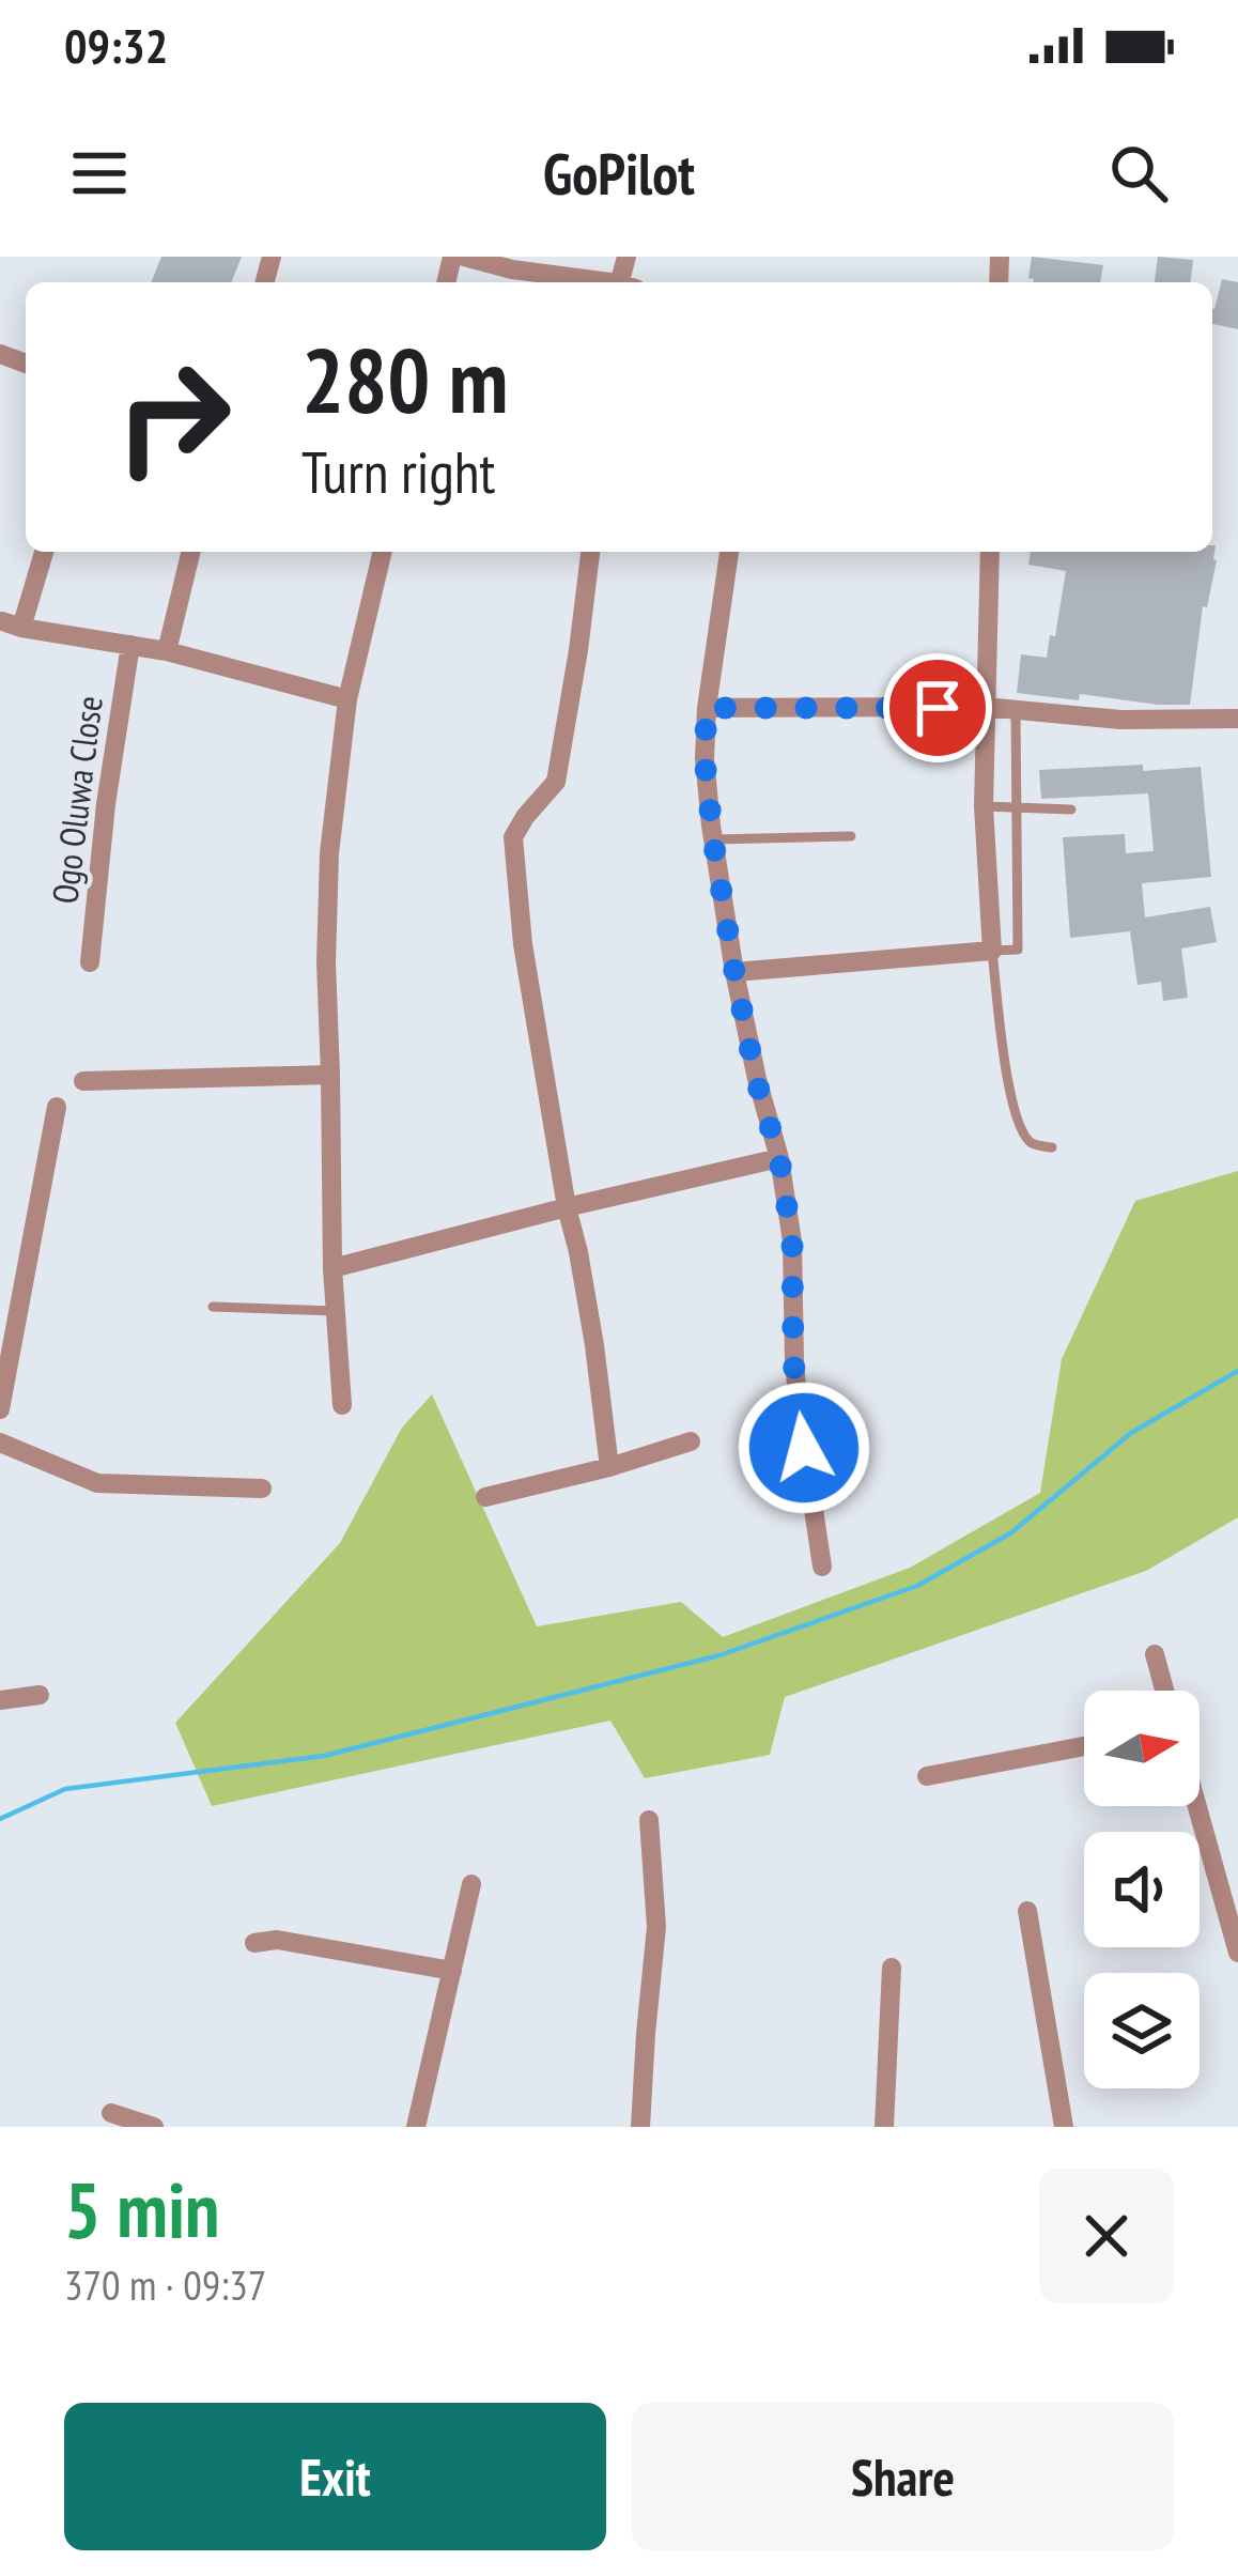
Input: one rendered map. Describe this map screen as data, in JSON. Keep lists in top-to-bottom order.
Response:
{
  "streets": {
    "street": ["Ogo Oluwa Close"]
  },
  "north": "right",
  "page": {
    "status": "09:32",
    "header": "GoPilot",
    "turn": ["280 m", "Turn right"],
    "heading": ["5 min", "370 m · 09:37"],
    "buttons": ["Exit", "Share"]
  }
}
